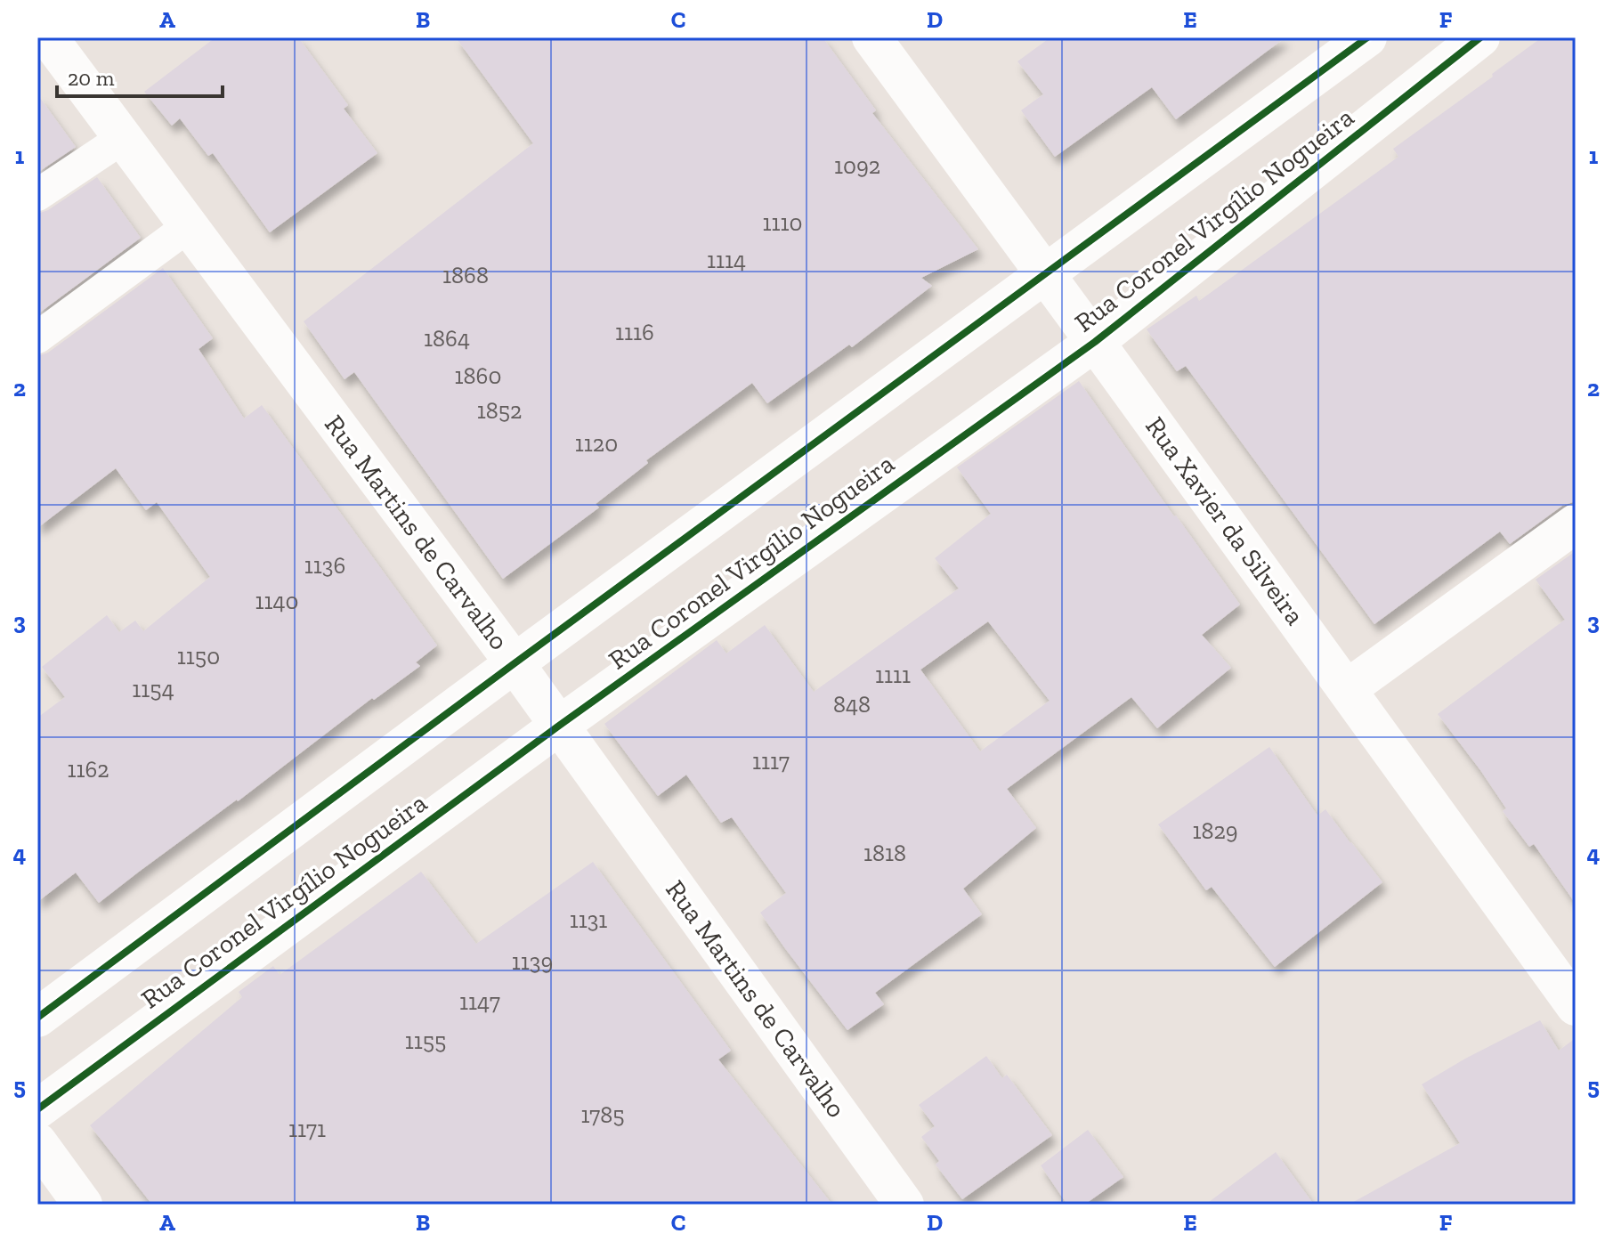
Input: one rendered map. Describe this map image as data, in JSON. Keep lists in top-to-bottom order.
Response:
{
  "streets": {
    "street": ["Rua Coronel Virgílio Nogueira", "Rua Xavier da Silveira", "Rua Martins de Carvalho"]
  },
  "crossings": [
    ["Rua Coronel Virgílio Nogueira", "Rua Xavier da Silveira"],
    ["Rua Coronel Virgílio Nogueira", "Rua Martins de Carvalho"]
  ],
  "house_numbers": [
    "1092",
    "1110",
    "1114",
    "1868",
    "1116",
    "1864",
    "1860",
    "1852",
    "1120",
    "1136",
    "1140",
    "1150",
    "1111",
    "1154",
    "848",
    "1117",
    "1162",
    "1829",
    "1818",
    "1131",
    "1139",
    "1147",
    "1155",
    "1785",
    "1171"
  ],
  "scale_bar": "20 m",
  "grid": {
    "columns": [
      "A",
      "B",
      "C",
      "D",
      "E",
      "F"
    ],
    "rows": [
      "1",
      "2",
      "3",
      "4",
      "5"
    ]
  }
}
